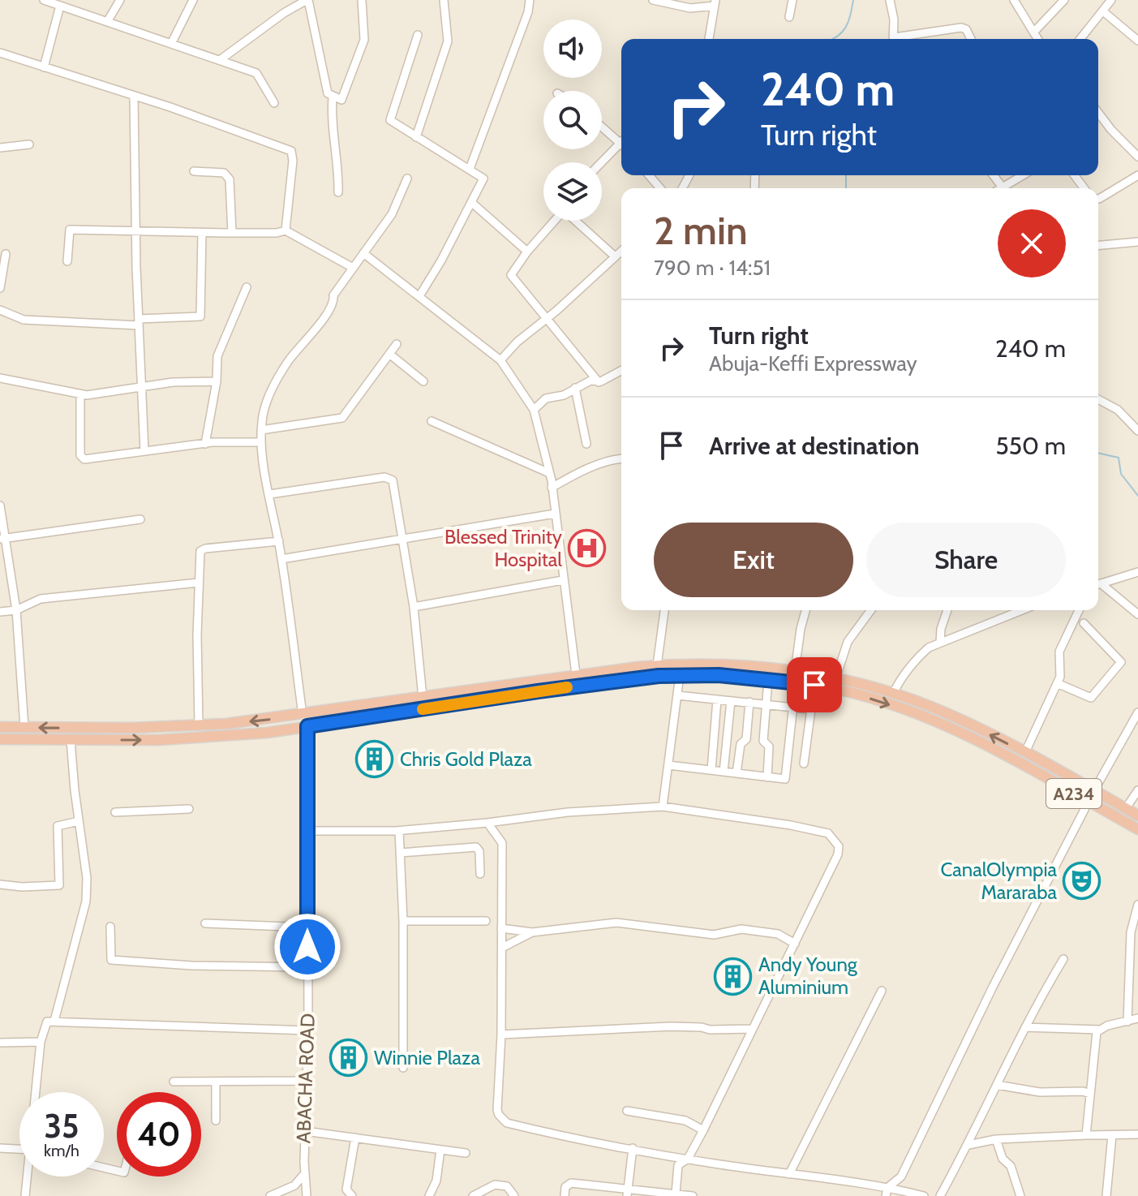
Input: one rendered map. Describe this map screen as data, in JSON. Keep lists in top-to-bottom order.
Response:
{
  "streets": {
    "highway": ["A234"],
    "street": ["ABACHA ROAD"]
  },
  "crossings": [
    ["A234", "ABACHA ROAD"]
  ],
  "places": {
    "hospital": ["Blessed Trinity Hospital"],
    "building": ["Chris Gold Plaza", "Andy Young Aluminium", "Winnie Plaza"],
    "theatre": ["CanalOlympia Mararaba"]
  },
  "page": {
    "turn": ["240 m", "Turn right"],
    "heading": ["2 min", "790 m · 14:51"],
    "list": [
      {
        "name": "Turn right",
        "note": "Abuja-Keffi Expressway",
        "value": "240 m"
      },
      {
        "name": "Arrive at destination",
        "value": "550 m"
      }
    ],
    "buttons": ["Exit", "Share"],
    "speed": "35 km/h",
    "limit": "40"
  }
}
